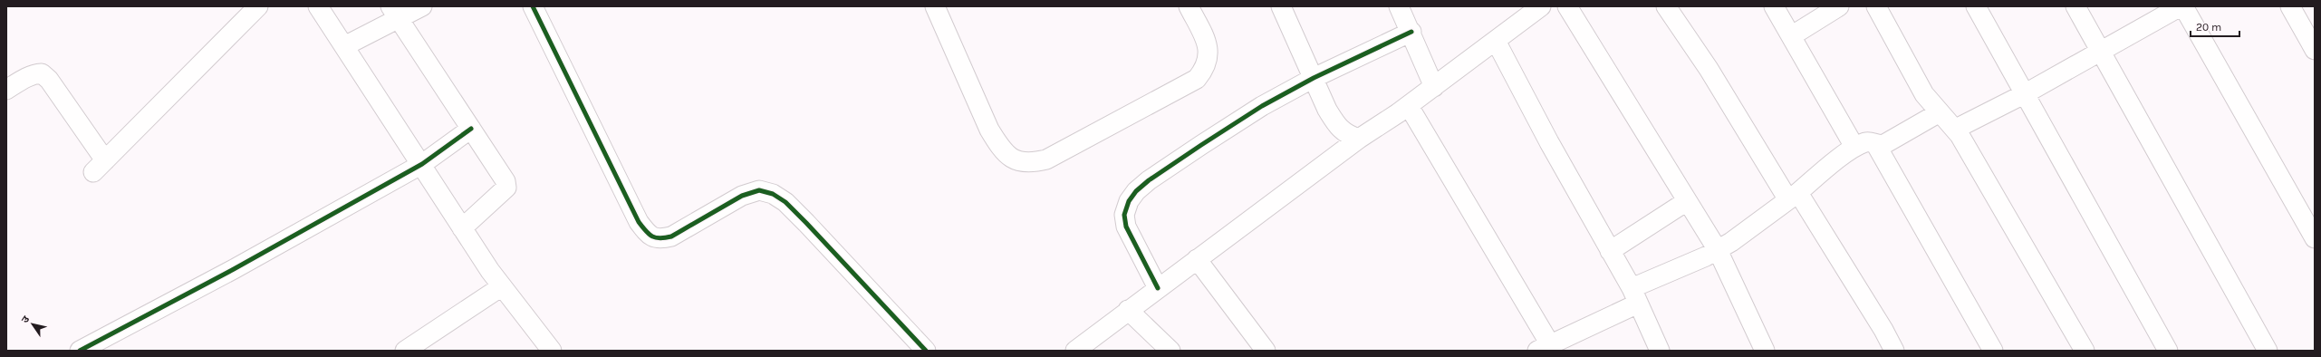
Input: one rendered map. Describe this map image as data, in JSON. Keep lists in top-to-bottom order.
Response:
{
  "scale_bar": "20 m",
  "north": "top left"
}
